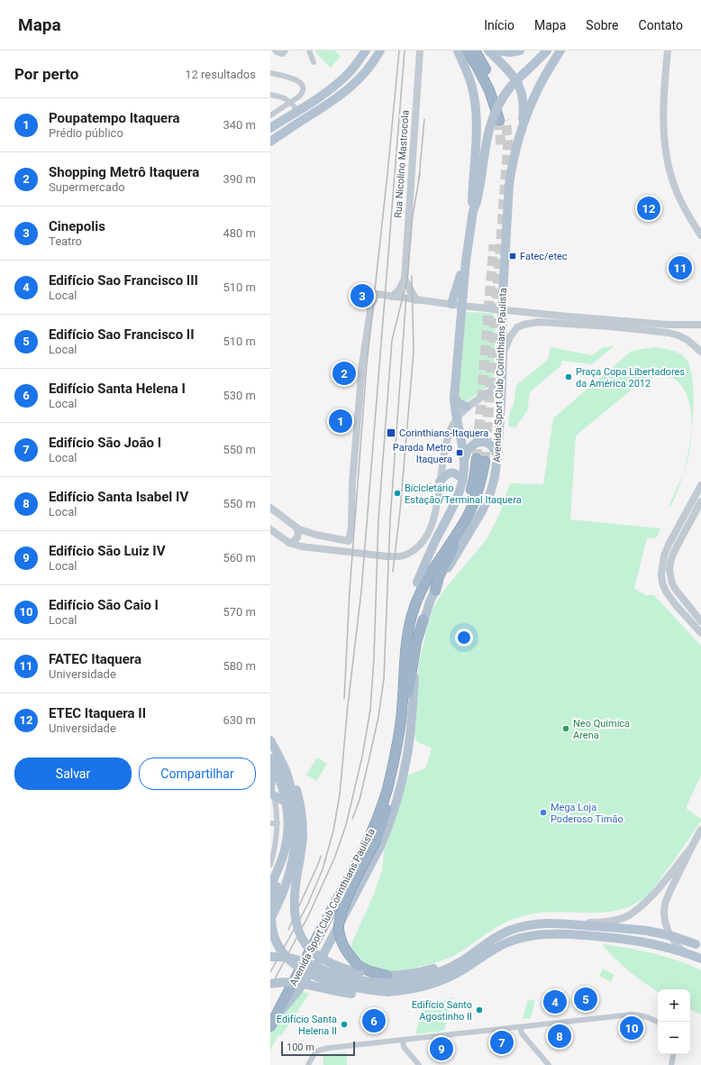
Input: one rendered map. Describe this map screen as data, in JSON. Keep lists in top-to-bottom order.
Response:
{
  "streets": {
    "highway": ["Avenida Sport Club Corinthians Paulista"],
    "street": ["Rua Nicolino Mastrocola"]
  },
  "places": {
    "transit": ["Fatec/etec", "Corinthians-Itaquera", "Parada Metro Itaquera"],
    "other": [
      "Praça Copa Libertadores da América 2012",
      "Bicicletário Estação/Terminal Itaquera",
      "Neo Química Arena",
      "Mega Loja Poderoso Timão",
      "Edifício Santo Agostinho II",
      "Edifício Santa Helena II"
    ]
  },
  "scale_bar": "100 m",
  "page": {
    "header": "Mapa",
    "nav": [
      "Início",
      "Mapa",
      "Sobre",
      "Contato"
    ],
    "heading": ["Por perto", "12 resultados"],
    "list": [
      {
        "mark": "1",
        "name": "Poupatempo Itaquera",
        "note": "Prédio público",
        "value": "340 m"
      },
      {
        "mark": "2",
        "name": "Shopping Metrô Itaquera",
        "note": "Supermercado",
        "value": "390 m"
      },
      {
        "mark": "3",
        "name": "Cinepolis",
        "note": "Teatro",
        "value": "480 m"
      },
      {
        "mark": "4",
        "name": "Edifício Sao Francisco III",
        "note": "Local",
        "value": "510 m"
      },
      {
        "mark": "5",
        "name": "Edifício Sao Francisco II",
        "note": "Local",
        "value": "510 m"
      },
      {
        "mark": "6",
        "name": "Edifício Santa Helena I",
        "note": "Local",
        "value": "530 m"
      },
      {
        "mark": "7",
        "name": "Edifício São João I",
        "note": "Local",
        "value": "550 m"
      },
      {
        "mark": "8",
        "name": "Edifício Santa Isabel IV",
        "note": "Local",
        "value": "550 m"
      },
      {
        "mark": "9",
        "name": "Edifício São Luiz IV",
        "note": "Local",
        "value": "560 m"
      },
      {
        "mark": "10",
        "name": "Edifício São Caio I",
        "note": "Local",
        "value": "570 m"
      },
      {
        "mark": "11",
        "name": "FATEC Itaquera",
        "note": "Universidade",
        "value": "580 m"
      },
      {
        "mark": "12",
        "name": "ETEC Itaquera II",
        "note": "Universidade",
        "value": "630 m"
      }
    ],
    "pins": [
      "12",
      "11",
      "3",
      "2",
      "1",
      "5",
      "4",
      "6",
      "10",
      "8",
      "7",
      "9"
    ],
    "buttons": ["Salvar", "Compartilhar"],
    "map_buttons": ["+", "−"],
    "scale": "100 m"
  }
}
